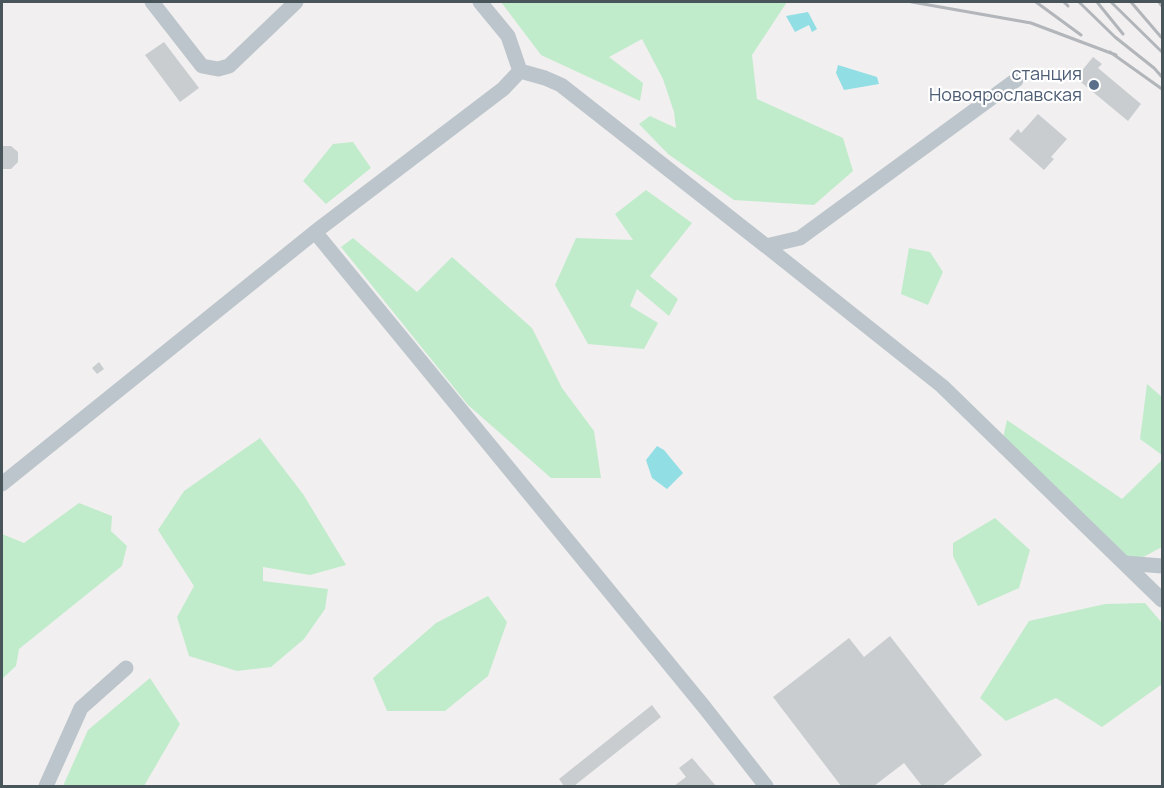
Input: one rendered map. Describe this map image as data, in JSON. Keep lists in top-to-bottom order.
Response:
{
  "places": ["станция Новоярославская"]
}
